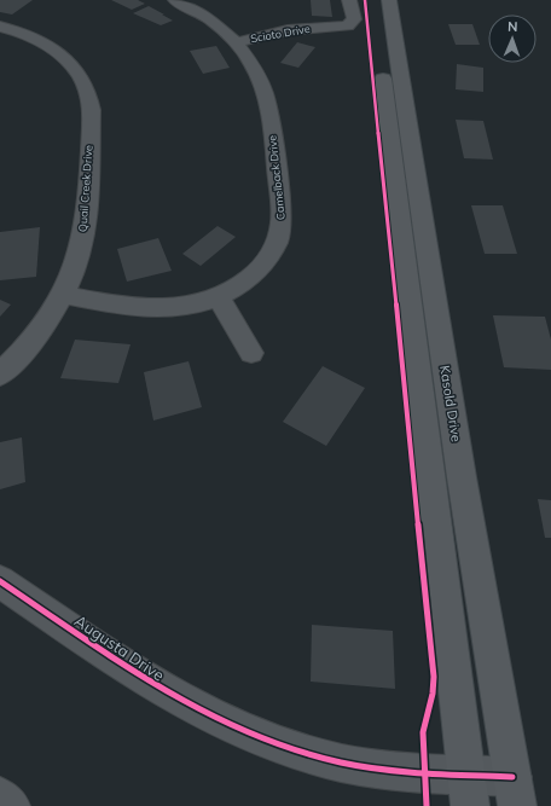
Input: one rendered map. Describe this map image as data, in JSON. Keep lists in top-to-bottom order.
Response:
{
  "streets": {
    "main road": ["Kasold Drive"],
    "street": [
      "Scioto Drive",
      "Camelback Drive",
      "Quail Creek Drive",
      "Augusta Drive"
    ]
  },
  "crossings": [
    ["Scioto Drive", "Camelback Drive"],
    ["Camelback Drive", "Quail Creek Drive"],
    ["Kasold Drive", "Augusta Drive"]
  ],
  "north": "top"
}
